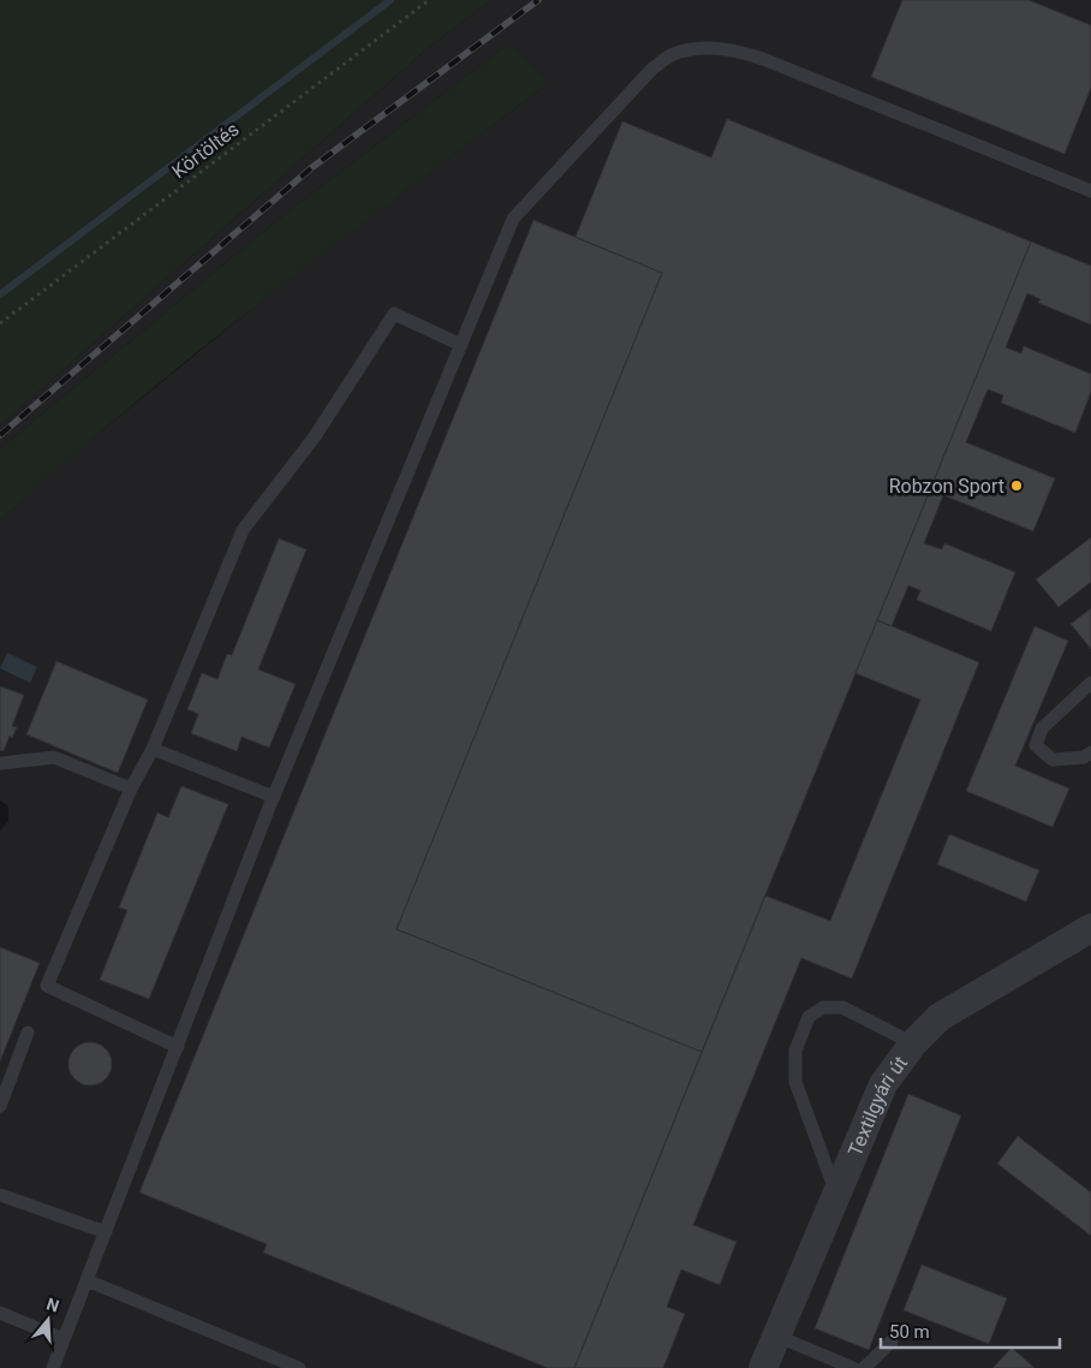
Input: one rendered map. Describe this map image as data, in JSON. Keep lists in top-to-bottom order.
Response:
{
  "streets": {
    "street": ["Textilgyári út"],
    "path": ["Körtöltés"]
  },
  "places": ["Robzon Sport"],
  "scale_bar": "50 m",
  "north": "top"
}
